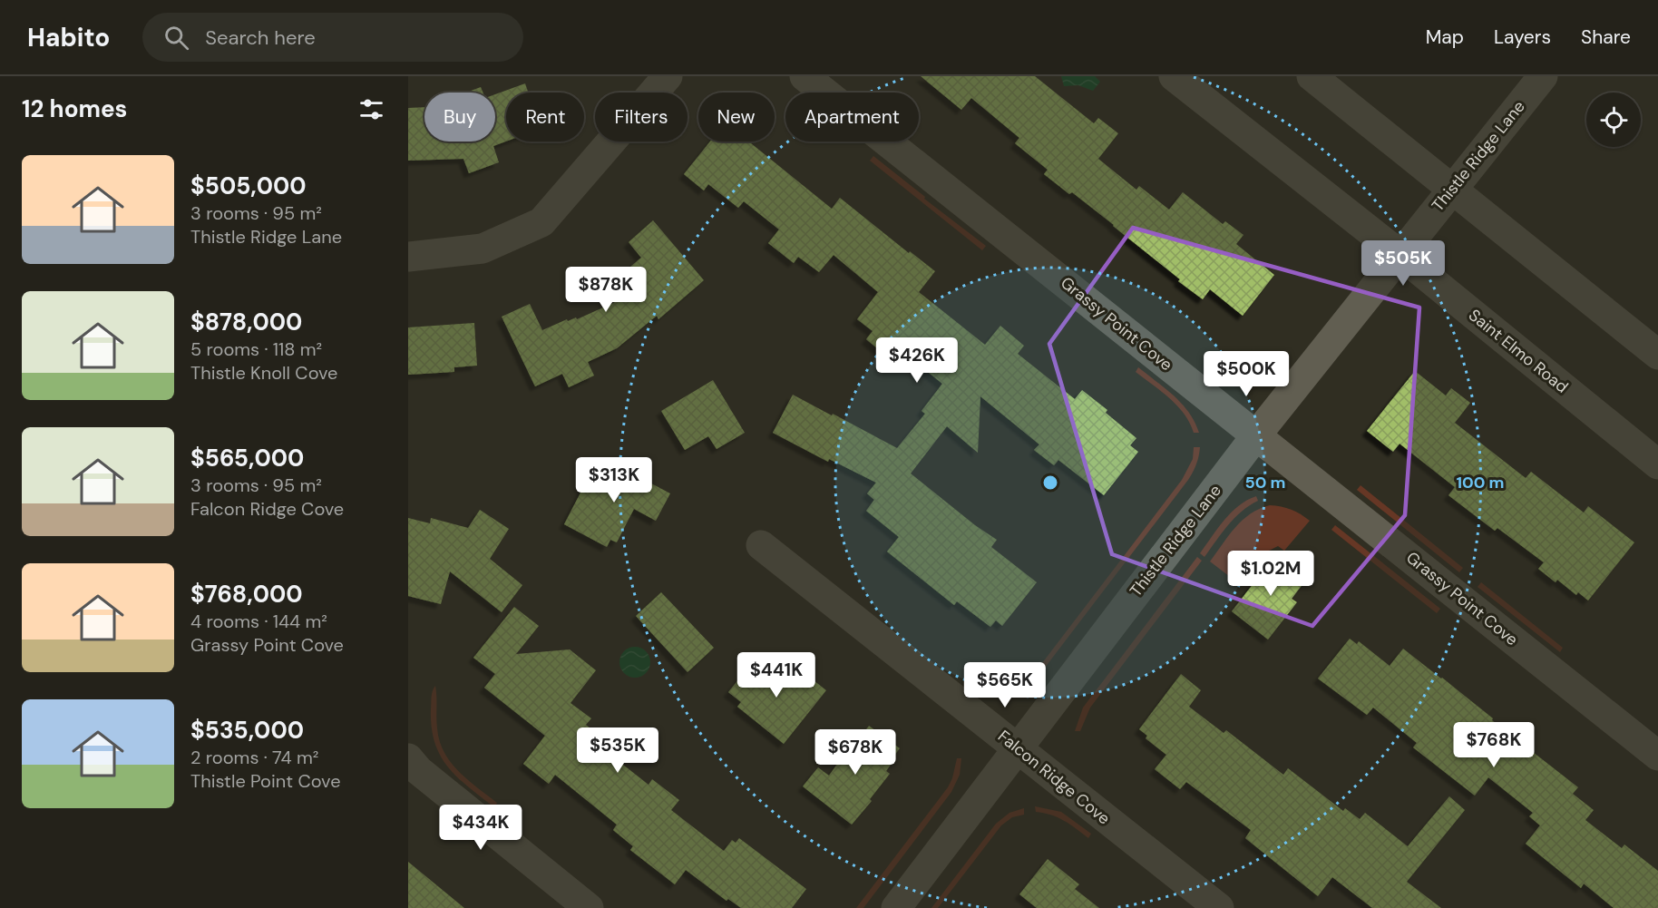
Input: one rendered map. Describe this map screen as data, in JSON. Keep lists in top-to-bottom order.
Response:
{
  "streets": {
    "street": [
      "Thistle Ridge Lane",
      "Grassy Point Cove",
      "Saint Elmo Road",
      "Falcon Ridge Cove"
    ]
  },
  "crossings": [
    ["Thistle Ridge Lane", "Grassy Point Cove"],
    ["Thistle Ridge Lane", "Saint Elmo Road"],
    ["Thistle Ridge Lane", "Falcon Ridge Cove"]
  ],
  "page": {
    "header": "Habito",
    "search": "Search here",
    "nav": ["Map", "Layers", "Share"],
    "heading": "12 homes",
    "chip": [
      "Buy",
      "Rent",
      "Filters",
      "New",
      "Apartment"
    ],
    "list": [
      {
        "name": "$505,000",
        "note": "3 rooms · 95 m² · Thistle Ridge Lane"
      },
      {
        "name": "$878,000",
        "note": "5 rooms · 118 m² · Thistle Knoll Cove"
      },
      {
        "name": "$565,000",
        "note": "3 rooms · 95 m² · Falcon Ridge Cove"
      },
      {
        "name": "$768,000",
        "note": "4 rooms · 144 m² · Grassy Point Cove"
      },
      {
        "name": "$535,000",
        "note": "2 rooms · 74 m² · Thistle Point Cove"
      }
    ],
    "price": [
      "$505K",
      "$878K",
      "$426K",
      "$500K",
      "$313K",
      "$1.02M",
      "$441K",
      "$565K",
      "$768K",
      "$535K",
      "$678K",
      "$434K"
    ]
  },
  "rings": ["50 m", "100 m"]
}
